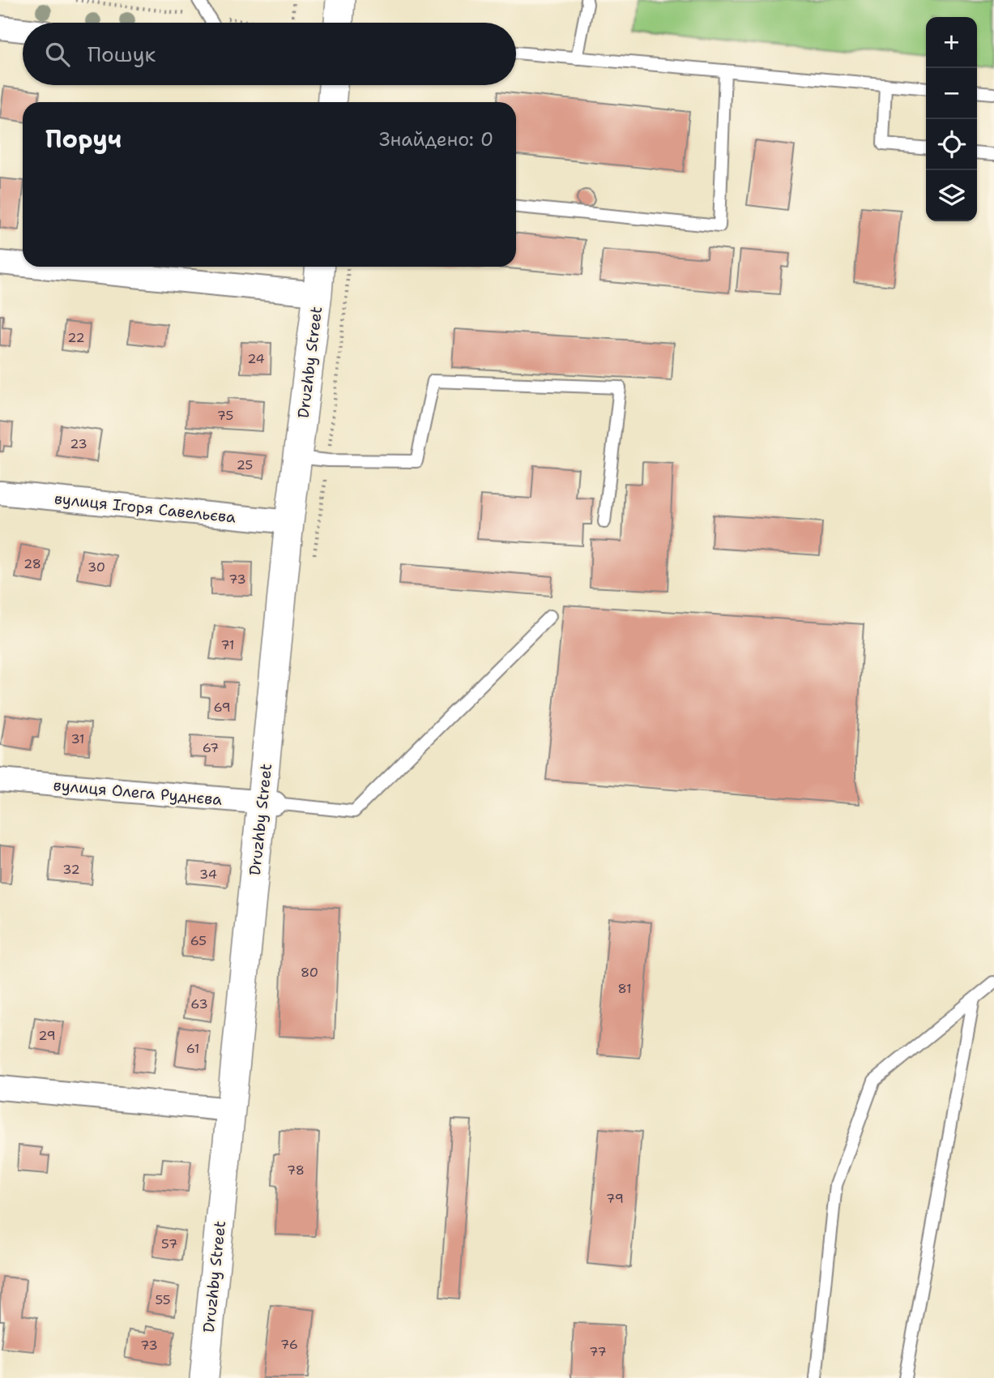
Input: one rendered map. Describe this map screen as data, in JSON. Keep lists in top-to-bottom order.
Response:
{
  "streets": {
    "street": ["Druzhby Street", "вулиця Ігоря Савельєва", "вулиця Олега Руднєва"]
  },
  "crossings": [
    ["Druzhby Street", "вулиця Ігоря Савельєва"],
    ["Druzhby Street", "вулиця Олега Руднєва"]
  ],
  "house_numbers": [
    "22",
    "24",
    "75",
    "23",
    "25",
    "28",
    "30",
    "73",
    "71",
    "69",
    "31",
    "67",
    "32",
    "34",
    "65",
    "80",
    "81",
    "63",
    "29",
    "61",
    "78",
    "79",
    "57",
    "55",
    "76",
    "73",
    "77"
  ],
  "page": {
    "map_buttons": ["+", "−"],
    "search": "Пошук",
    "heading": ["Поруч", "Знайдено: 0"]
  }
}
